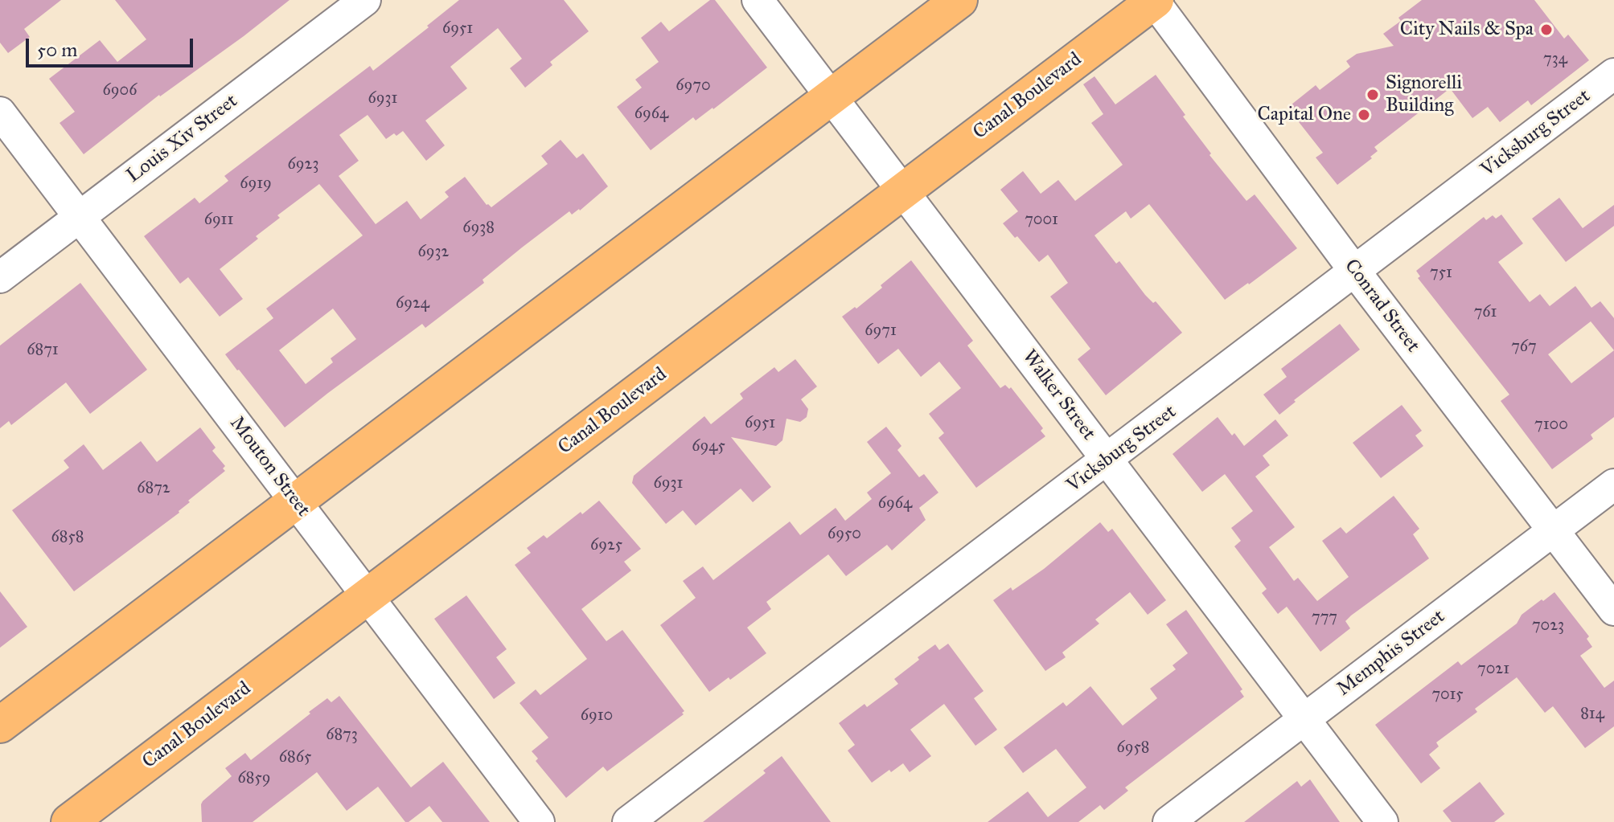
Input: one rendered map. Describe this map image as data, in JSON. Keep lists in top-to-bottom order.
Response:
{
  "streets": {
    "main road": ["Canal Boulevard"],
    "street": [
      "Vicksburg Street",
      "Louis Xiv Street",
      "Conrad Street",
      "Walker Street",
      "Mouton Street",
      "Memphis Street"
    ]
  },
  "crossings": [
    ["Canal Boulevard", "Conrad Street"],
    ["Canal Boulevard", "Walker Street"],
    ["Canal Boulevard", "Mouton Street"],
    ["Vicksburg Street", "Conrad Street"],
    ["Vicksburg Street", "Walker Street"],
    ["Louis Xiv Street", "Mouton Street"],
    ["Conrad Street", "Memphis Street"],
    ["Walker Street", "Memphis Street"]
  ],
  "places": ["City Nails & Spa", "Signorelli Building", "Capital One"],
  "house_numbers": [
    "6951",
    "734",
    "6970",
    "6906",
    "6931",
    "6964",
    "6923",
    "6919",
    "6911",
    "7001",
    "6938",
    "6932",
    "751",
    "6924",
    "761",
    "6971",
    "767",
    "6871",
    "6951",
    "7100",
    "6945",
    "6931",
    "6872",
    "6964",
    "6950",
    "6858",
    "6925",
    "777",
    "7023",
    "7021",
    "7015",
    "814",
    "6910",
    "6873",
    "6958",
    "6865",
    "6859"
  ],
  "scale_bar": "50 m"
}
